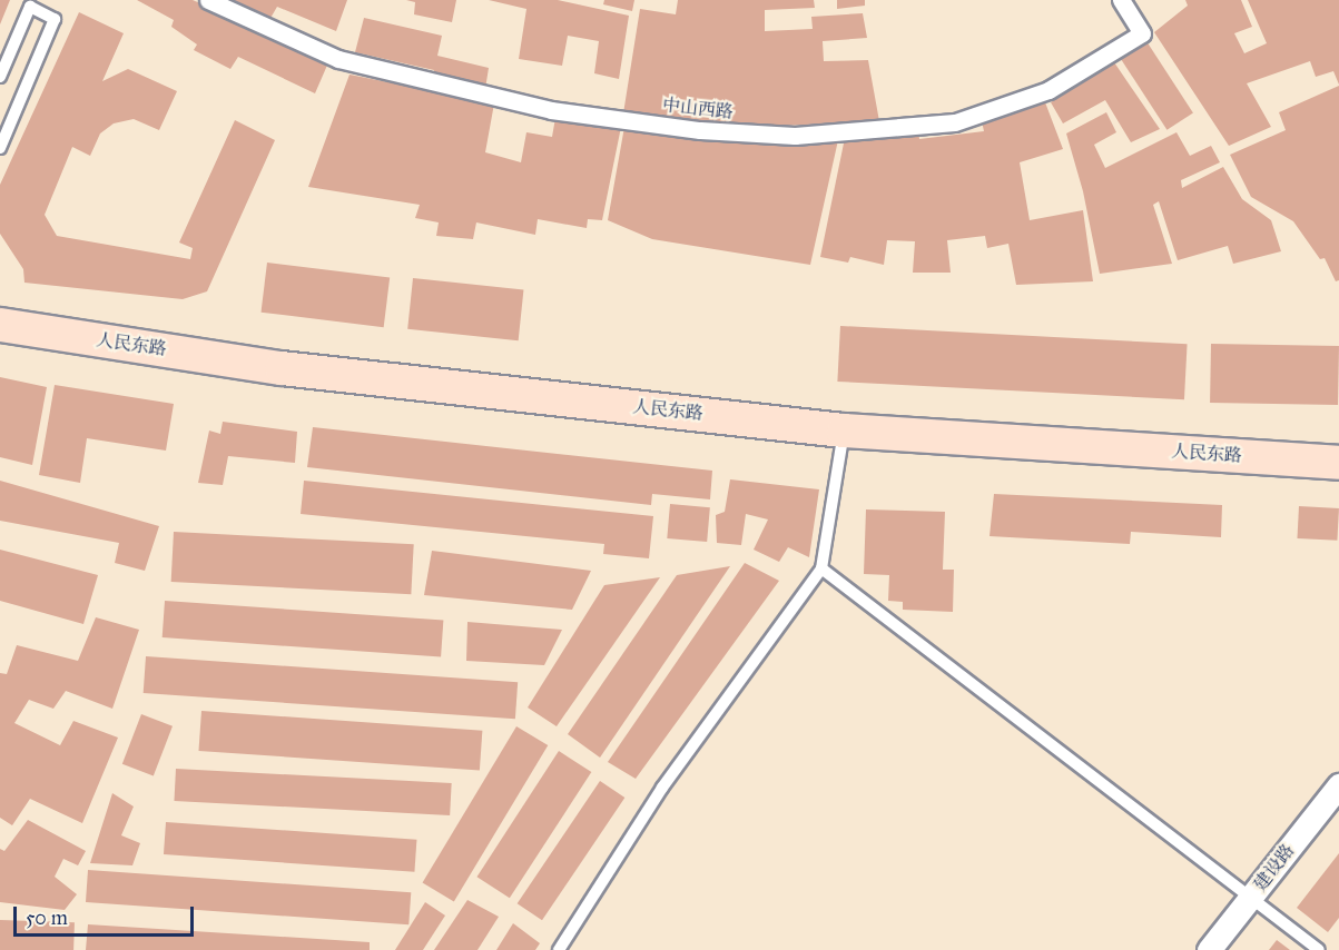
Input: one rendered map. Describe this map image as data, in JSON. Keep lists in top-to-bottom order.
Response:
{
  "streets": {
    "main road": ["人民东路"],
    "street": ["中山西路", "建设路"]
  },
  "scale_bar": "50 m"
}
